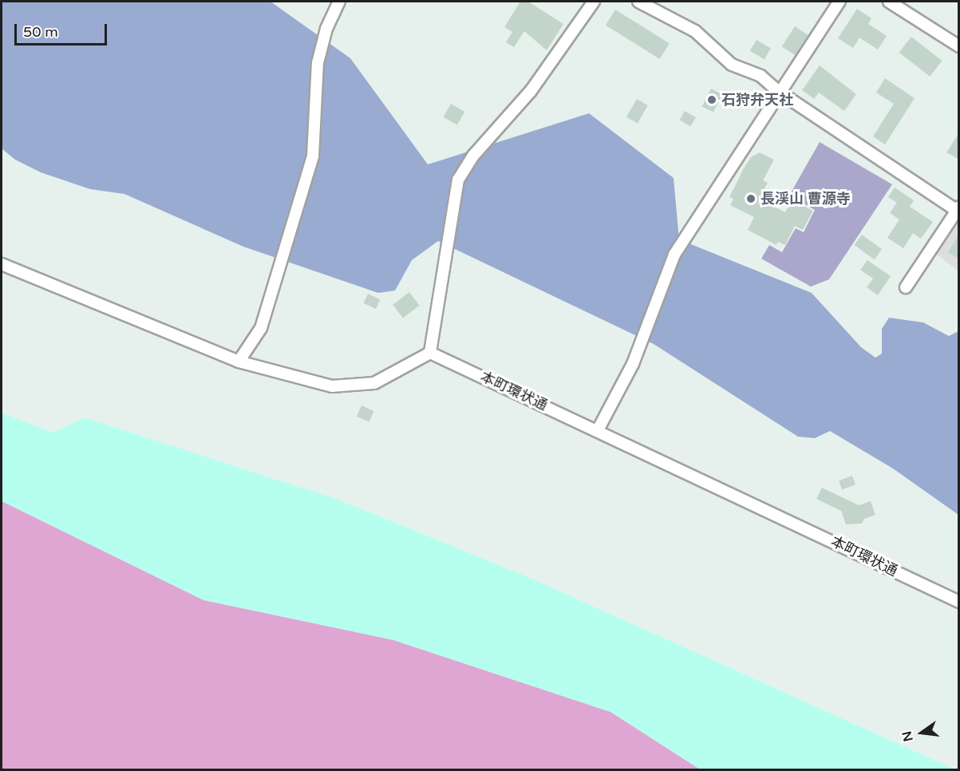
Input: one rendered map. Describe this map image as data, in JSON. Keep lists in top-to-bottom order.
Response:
{
  "streets": {
    "street": ["本町環状通"]
  },
  "places": ["石狩弁天社", "長渓山 曹源寺"],
  "scale_bar": "50 m",
  "north": "left"
}
